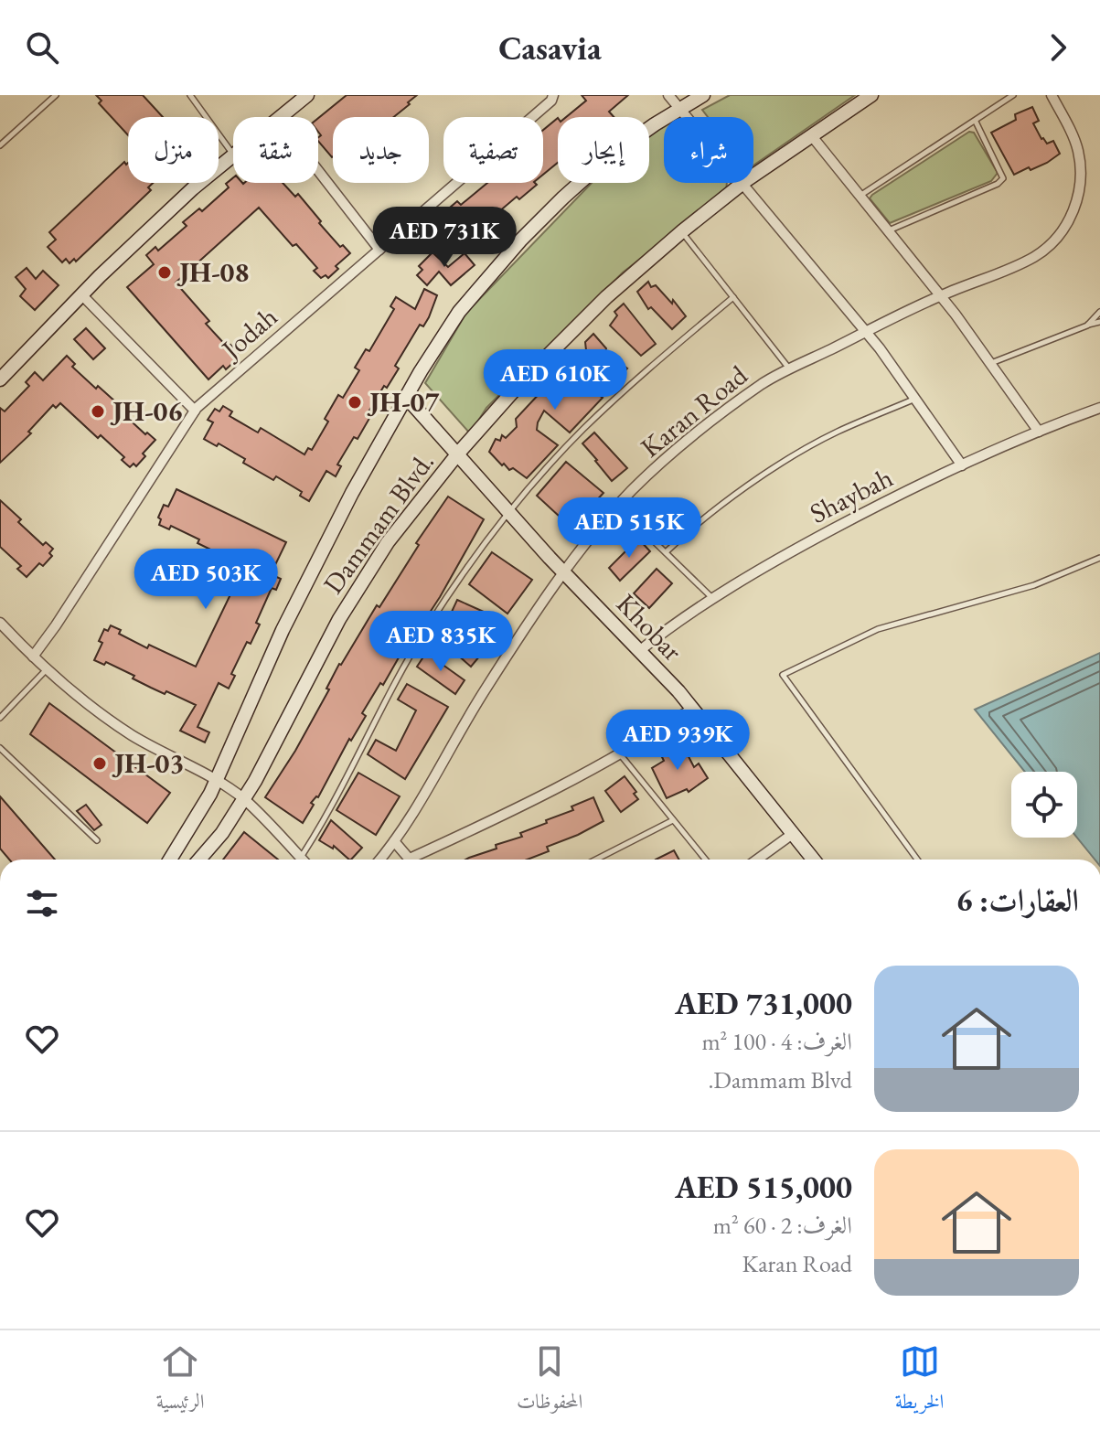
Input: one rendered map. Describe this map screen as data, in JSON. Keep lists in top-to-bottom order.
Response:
{
  "streets": {
    "main road": ["Dammam Blvd.", "Khobar"],
    "street": ["Jodah", "Karan Road", "Shaybah"]
  },
  "crossings": [
    ["Karan Road", "Khobar"],
    ["Shaybah", "Khobar"],
    ["Dammam Blvd.", "Khobar"]
  ],
  "places": [
    "JH-08",
    "JH-07",
    "JH-06",
    "JH-03"
  ],
  "page": {
    "header": "Casavia",
    "chip": [
      "شراء",
      "إيجار",
      "تصفية",
      "جديد",
      "شقة",
      "منزل"
    ],
    "price": [
      "AED 731K",
      "AED 610K",
      "AED 515K",
      "AED 503K",
      "AED 835K",
      "AED 939K"
    ],
    "heading": "العقارات: 6",
    "list": [
      {
        "name": "AED 731,000",
        "note": "الغرف: 4 · 100 m² · Dammam Blvd."
      },
      {
        "name": "AED 515,000",
        "note": "الغرف: 2 · 60 m² · Karan Road"
      }
    ],
    "tabs": ["الخريطة", "المحفوظات", "الرئيسية"]
  }
}
